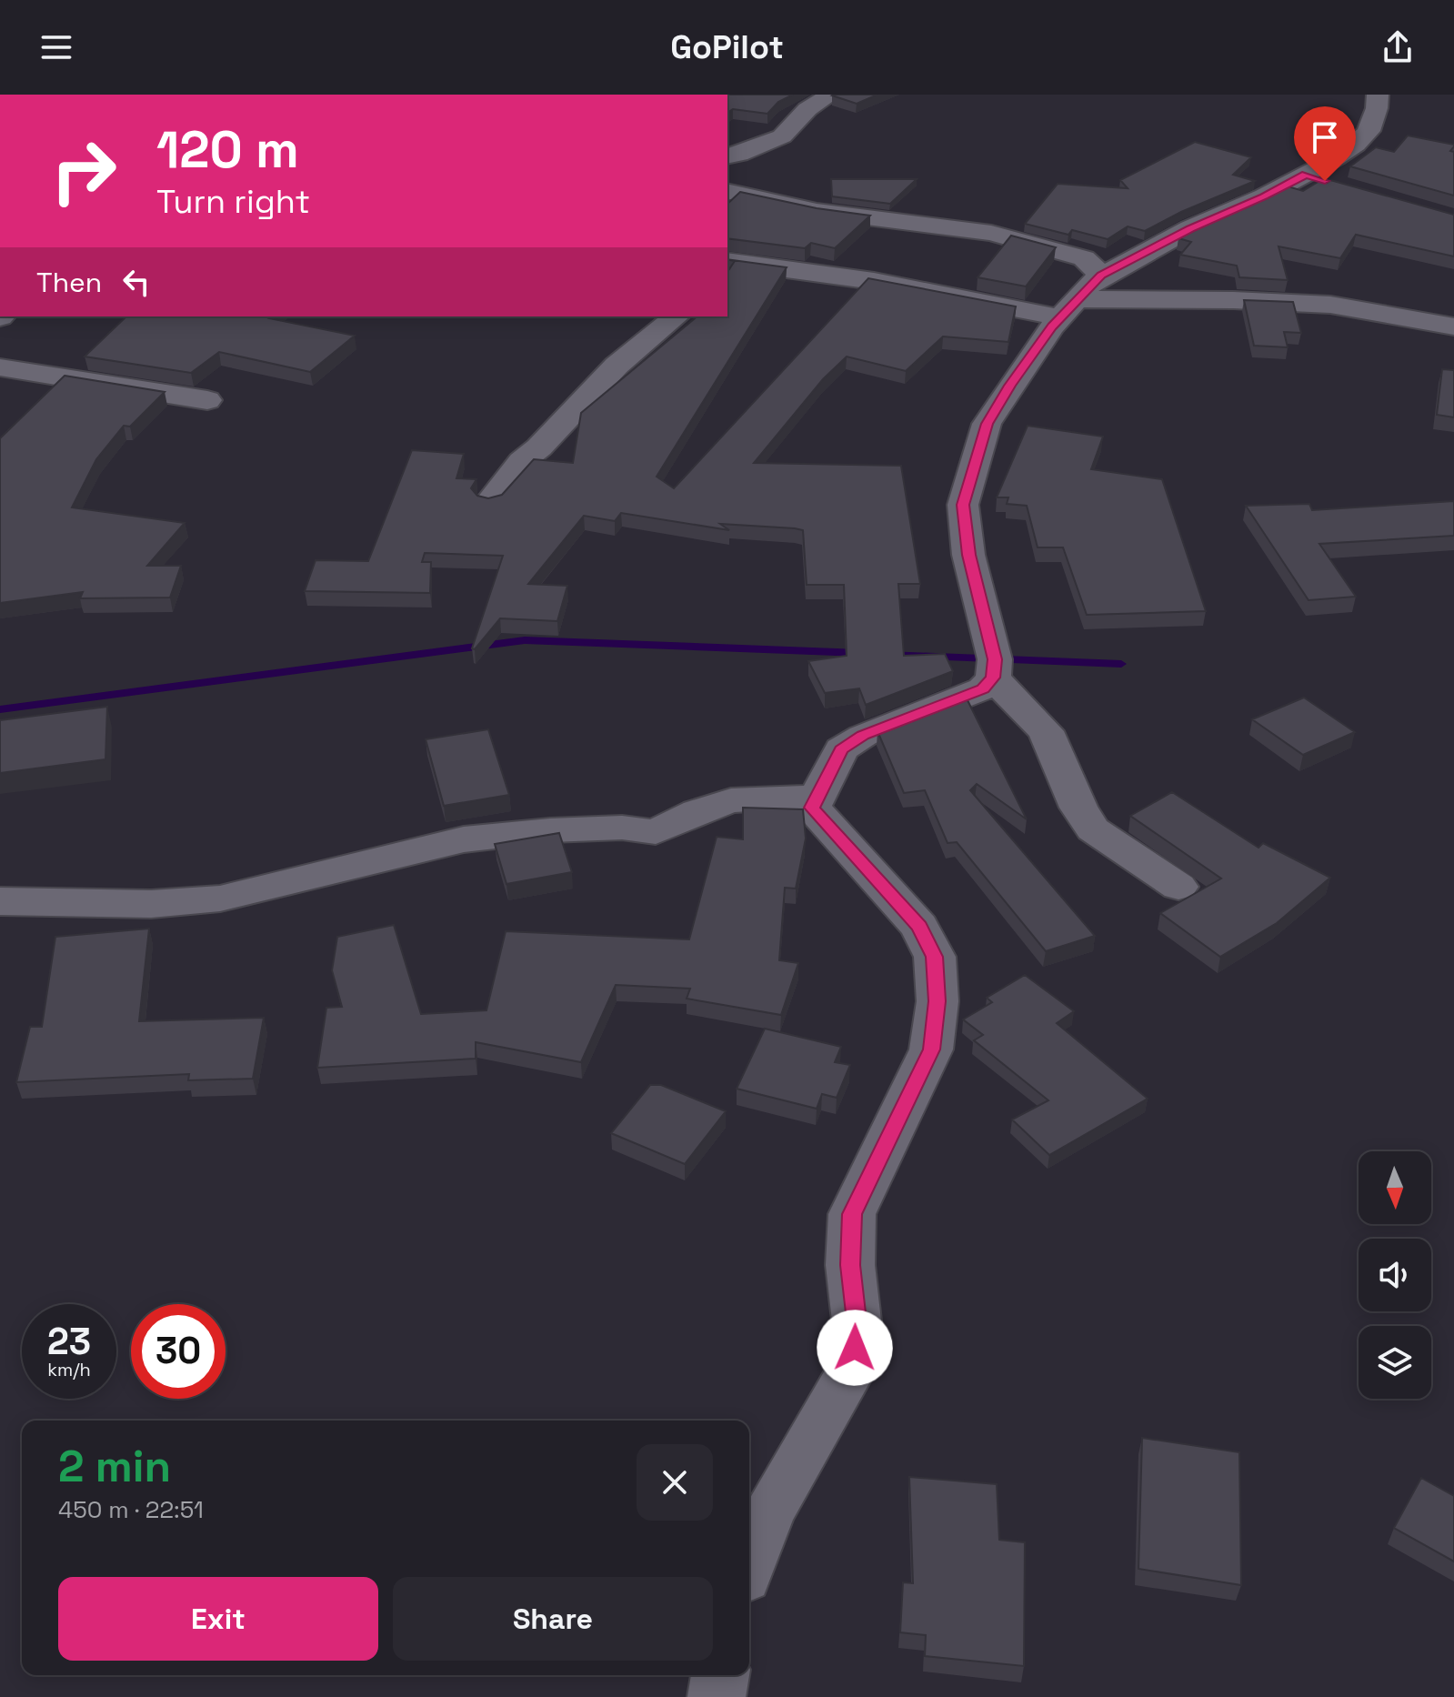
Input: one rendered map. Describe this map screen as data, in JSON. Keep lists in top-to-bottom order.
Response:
{
  "north": "bottom",
  "page": {
    "header": "GoPilot",
    "turn": ["120 m", "Turn right"],
    "then": "Then",
    "speed": "23 km/h",
    "limit": "30",
    "heading": ["2 min", "450 m · 22:51"],
    "buttons": ["Exit", "Share"]
  }
}
